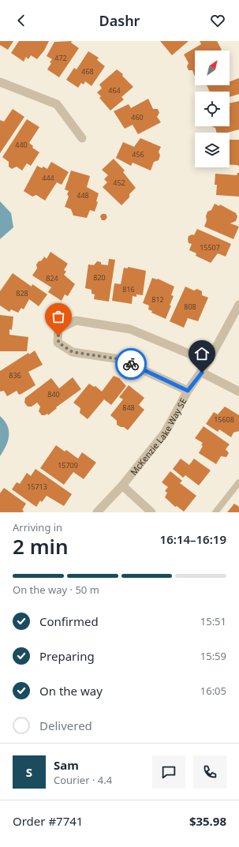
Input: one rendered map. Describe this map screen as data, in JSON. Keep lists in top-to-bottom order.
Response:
{
  "streets": {
    "street": ["McKenzie Lake Way SE"]
  },
  "house_numbers": [
    "472",
    "468",
    "464",
    "460",
    "440",
    "456",
    "444",
    "452",
    "448",
    "15507",
    "820",
    "824",
    "816",
    "828",
    "812",
    "808",
    "836",
    "840",
    "848",
    "15608",
    "15709",
    "15713"
  ],
  "north": "top right",
  "page": {
    "header": "Dashr",
    "heading": ["2 min", "Arriving in", "16:14–16:19"],
    "panel": [
      "Sam",
      "Courier · 4.4",
      "Order #7741",
      "$35.98"
    ],
    "bar": "On the way · 50 m",
    "list": [
      ["Confirmed", "15:51"],
      ["Preparing", "15:59"],
      ["On the way", "16:05"],
      "Delivered"
    ],
    "round": "S"
  }
}
